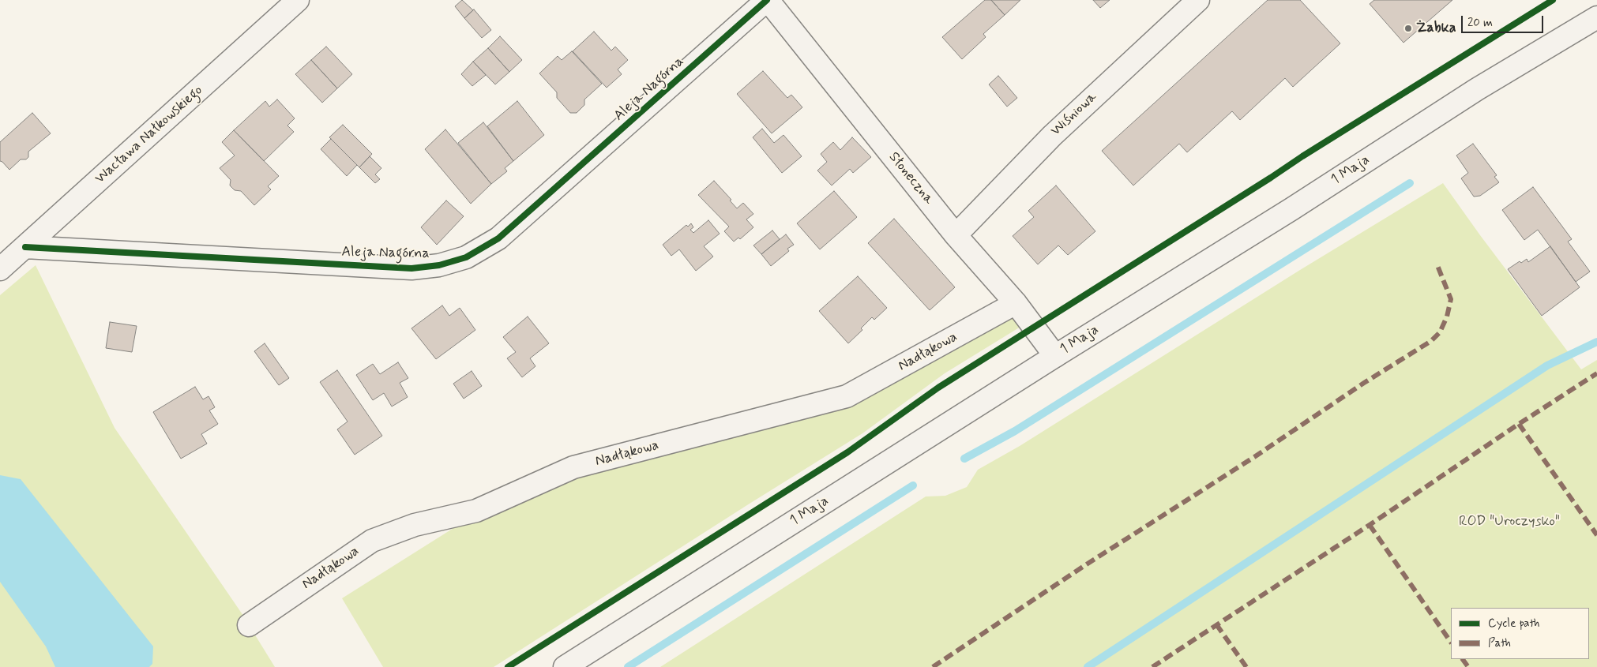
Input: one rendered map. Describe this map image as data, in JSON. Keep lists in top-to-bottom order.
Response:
{
  "streets": {
    "street": [
      "Aleja Nagórna",
      "Wiśniowa",
      "Wacława Nałkowskiego",
      "1 Maja",
      "Słoneczna",
      "Nadłąkowa"
    ]
  },
  "crossings": [
    ["Aleja Nagórna", "Wacława Nałkowskiego"],
    ["Aleja Nagórna", "Słoneczna"],
    ["Wiśniowa", "Słoneczna"],
    ["1 Maja", "Słoneczna"],
    ["Słoneczna", "Nadłąkowa"]
  ],
  "parks": ["ROD \"Uroczysko\""],
  "places": ["Żabka"],
  "legend": ["Cycle path", "Path"],
  "scale_bar": "20 m"
}
